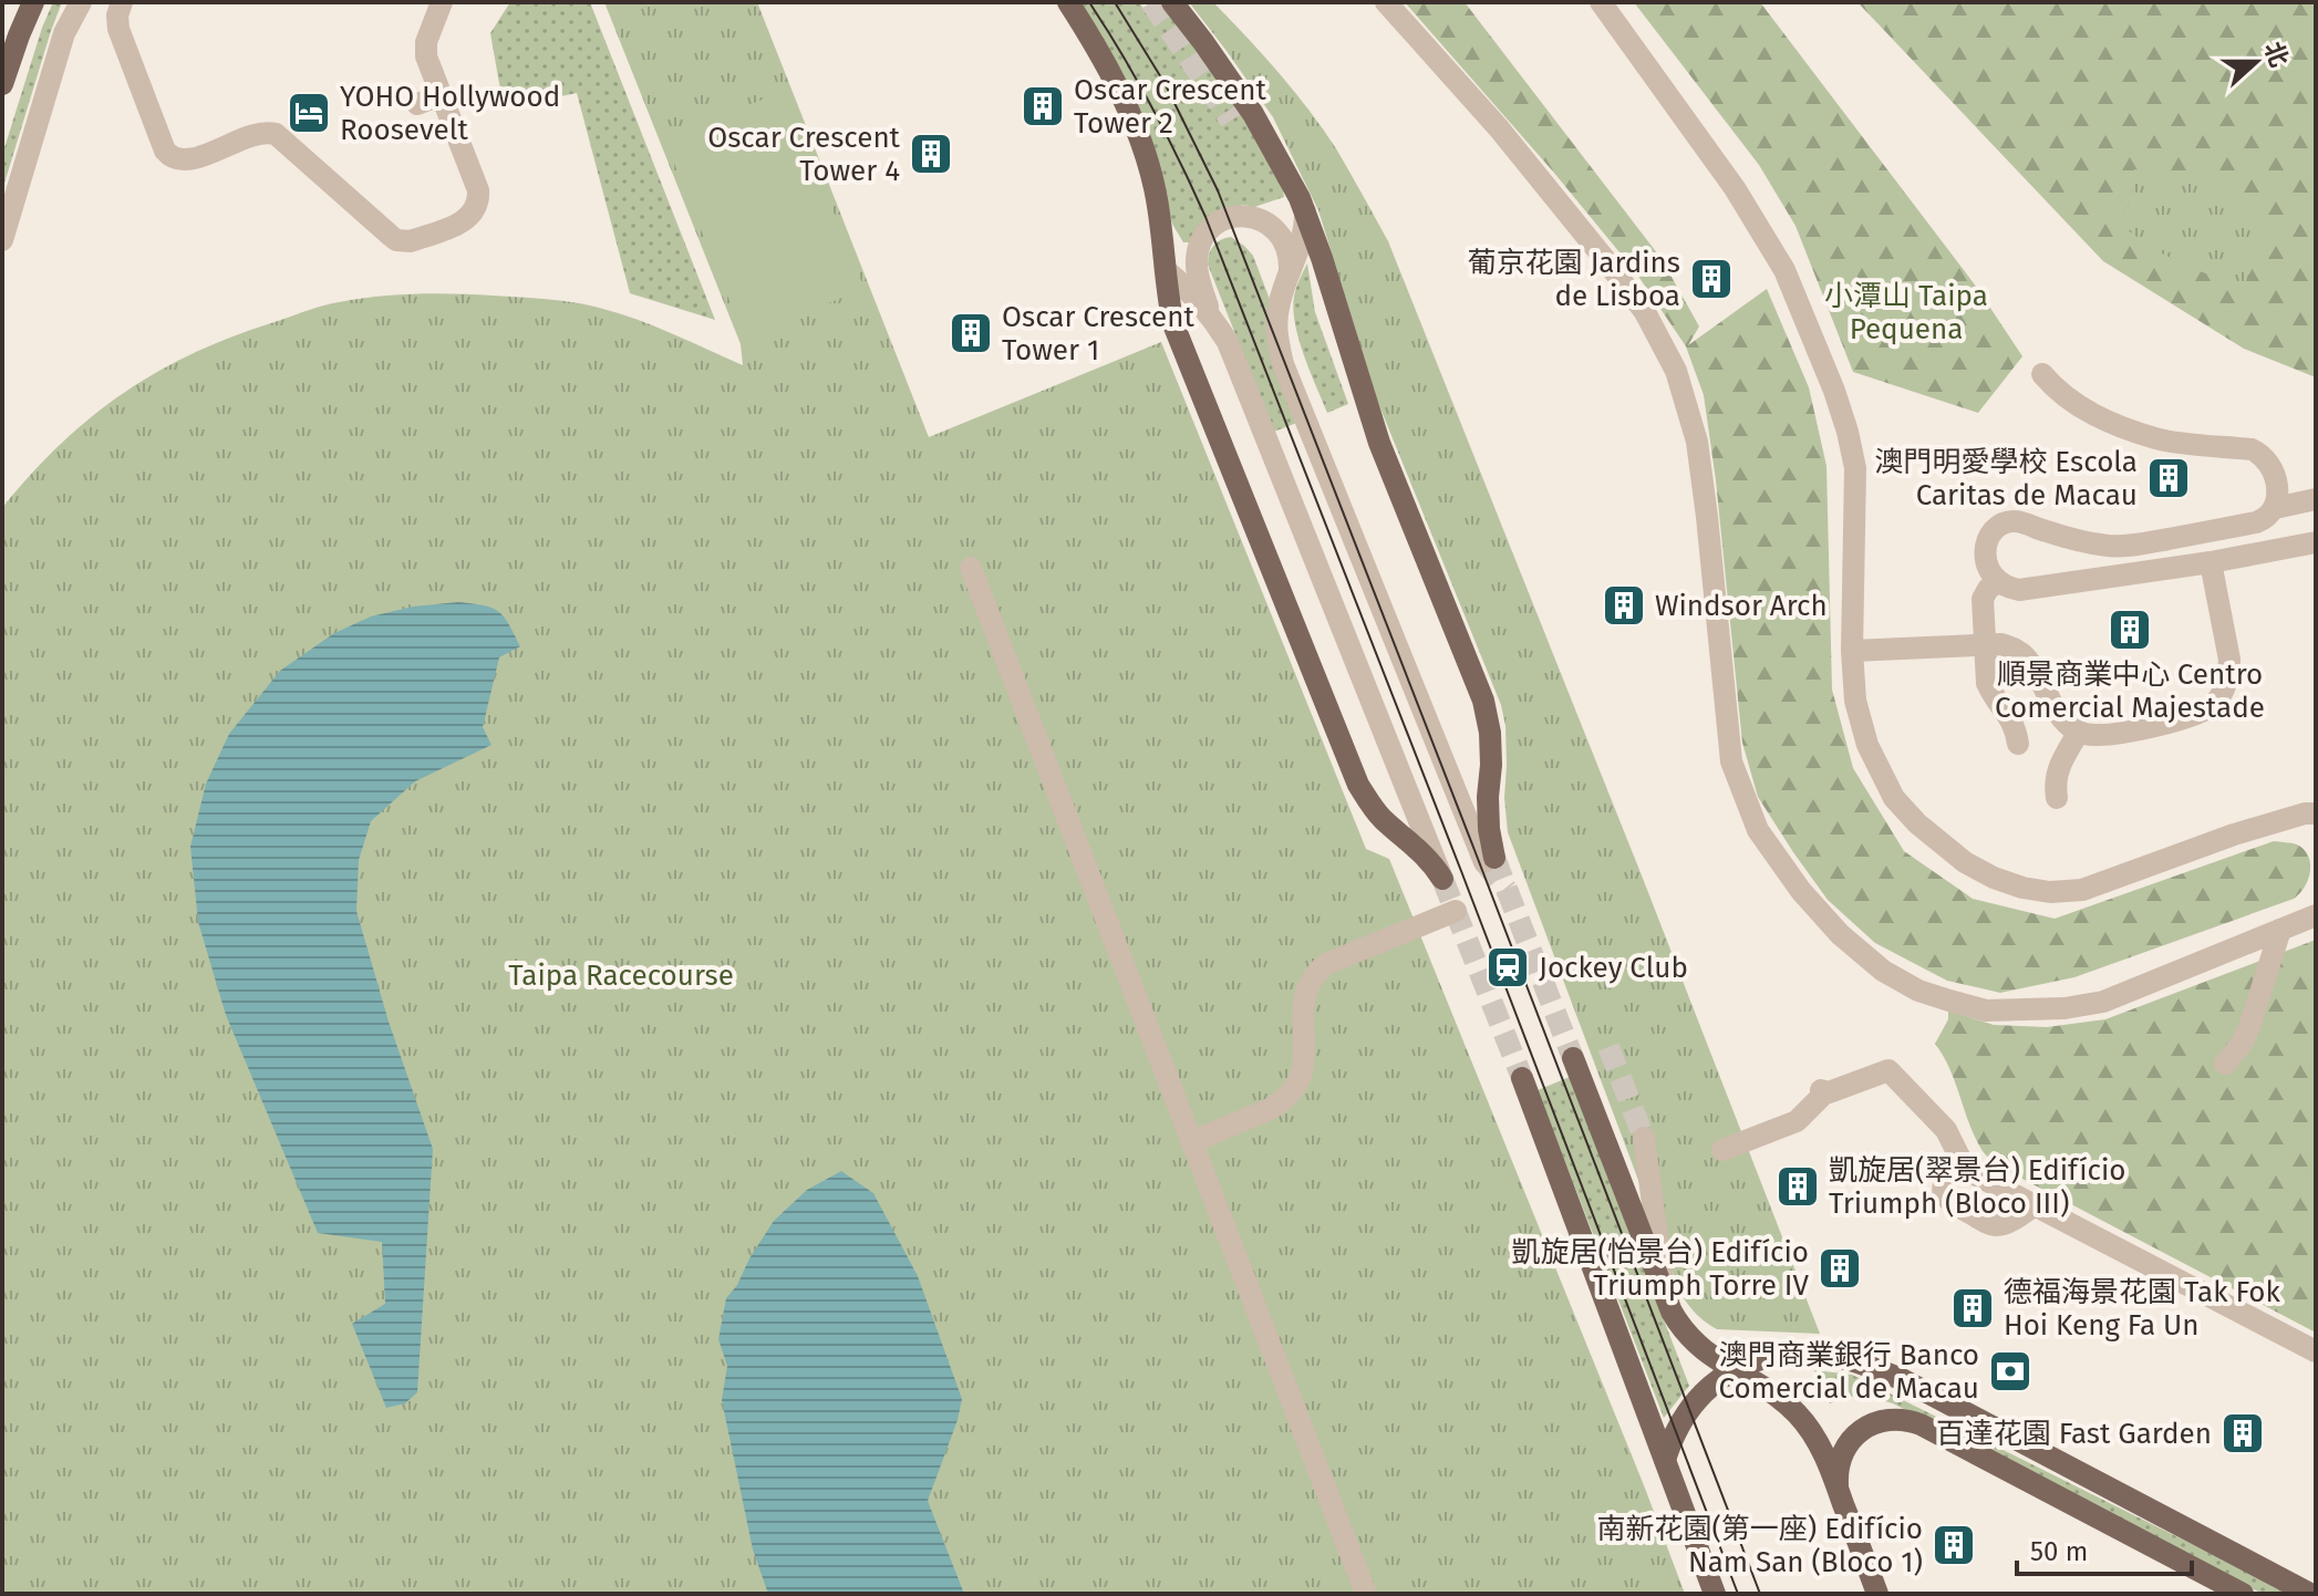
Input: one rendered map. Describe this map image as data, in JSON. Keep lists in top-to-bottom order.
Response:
{
  "parks": ["小潭山 Taipa Pequena", "Taipa Racecourse"],
  "places": {
    "building": [
      "Oscar Crescent Tower 2",
      "Oscar Crescent Tower 4",
      "葡京花園 Jardins de Lisboa",
      "Oscar Crescent Tower 1",
      "澳門明愛學校 Escola Caritas de Macau",
      "Windsor Arch",
      "順景商業中心 Centro Comercial Majestade",
      "凱旋居(翠景台) Edifício Triumph (Bloco III)",
      "凱旋居(怡景台) Edifício Triumph Torre IV",
      "德福海景花園 Tak Fok Hoi Keng Fa Un",
      "百達花園 Fast Garden",
      "南新花園(第一座) Edifício Nam San (Bloco 1)"
    ],
    "hotel": ["YOHO Hollywood Roosevelt"],
    "station": ["Jockey Club"],
    "bank": ["澳門商業銀行 Banco Comercial de Macau"]
  },
  "scale_bar": "50 m",
  "north": "right"
}
